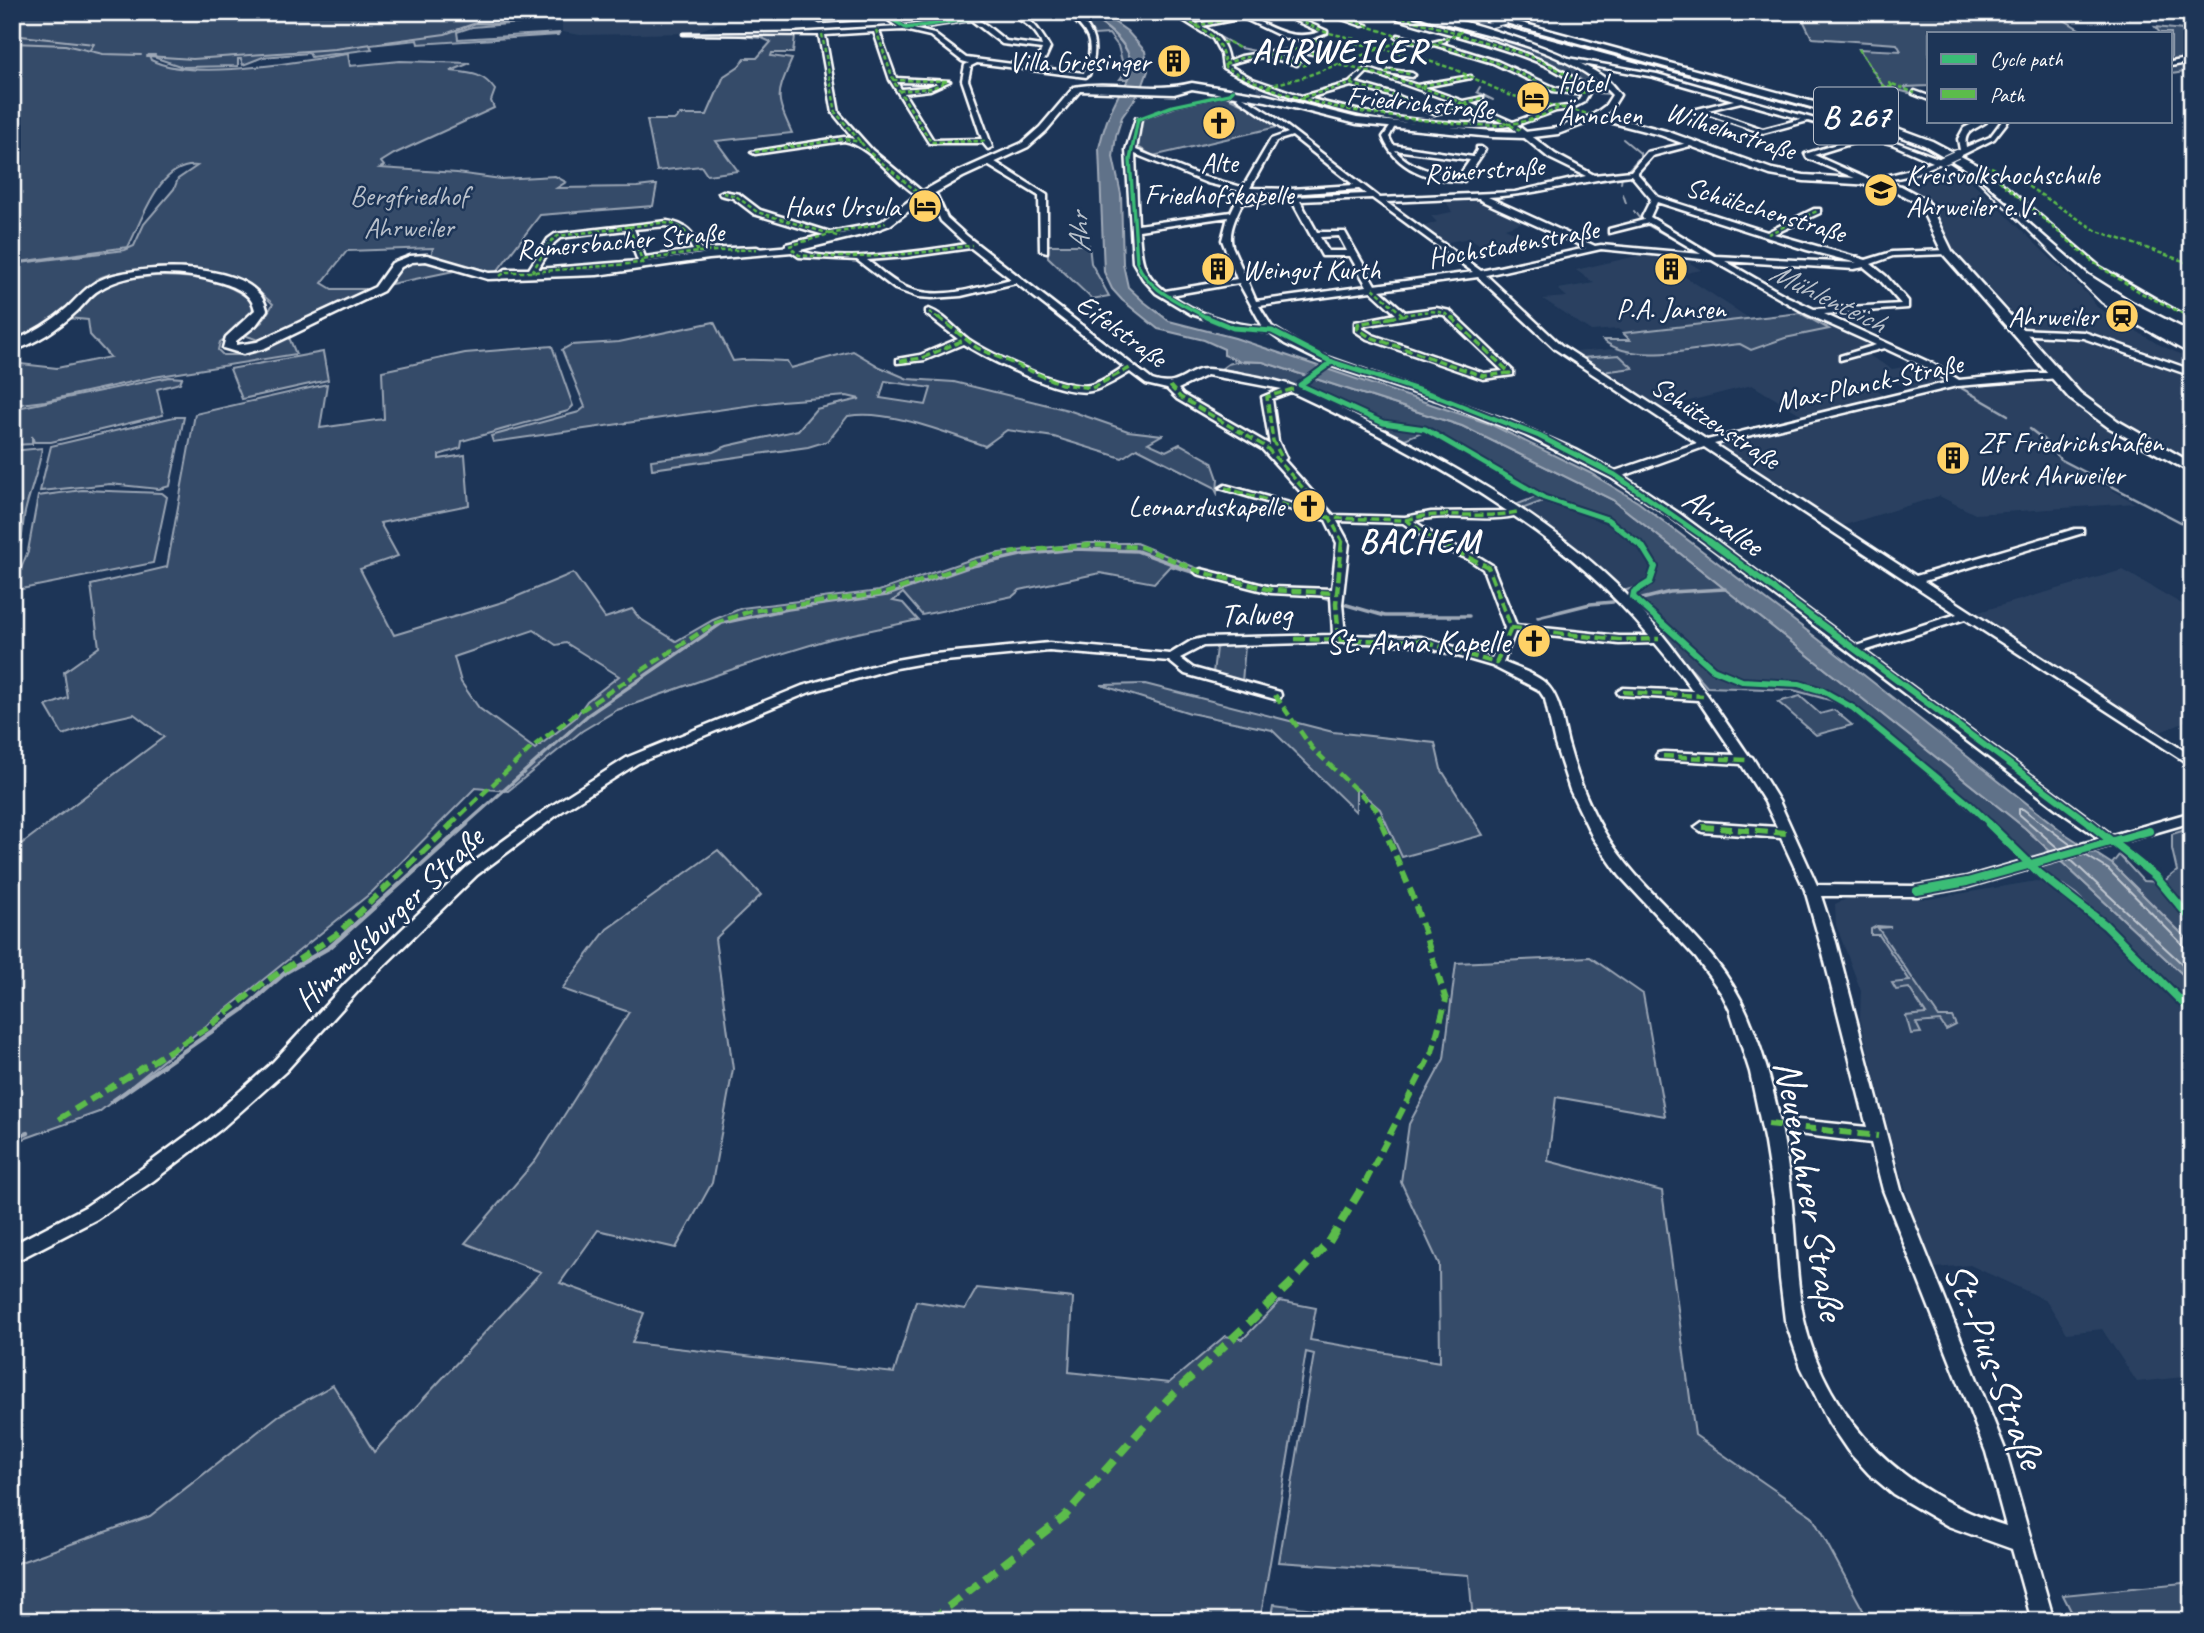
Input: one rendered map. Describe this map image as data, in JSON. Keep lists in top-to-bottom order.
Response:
{
  "streets": {
    "main road": [
      "Friedrichstraße",
      "B 267",
      "Wilhelmstraße",
      "Ramersbacher Straße"
    ],
    "street": [
      "Römerstraße",
      "Schülzchenstraße",
      "Hochstadenstraße",
      "Eifelstraße",
      "Max-Planck-Straße",
      "Schützenstraße",
      "Ahrallee",
      "Talweg",
      "Himmelsburger Straße",
      "Neuenahrer Straße",
      "St.-Pius-Straße"
    ]
  },
  "crossings": [
    ["Friedrichstraße", "Wilhelmstraße"],
    ["Friedrichstraße", "Schützenstraße"],
    ["Wilhelmstraße", "Hochstadenstraße"],
    ["Wilhelmstraße", "Max-Planck-Straße"],
    ["Römerstraße", "Schützenstraße"],
    ["Schülzchenstraße", "Hochstadenstraße"],
    ["Ramersbacher Straße", "Eifelstraße"],
    ["Hochstadenstraße", "Schützenstraße"],
    ["Eifelstraße", "St.-Pius-Straße"],
    ["Max-Planck-Straße", "Schützenstraße"],
    ["Max-Planck-Straße", "Ahrallee"],
    ["Talweg", "Himmelsburger Straße"],
    ["Talweg", "Neuenahrer Straße"],
    ["Neuenahrer Straße", "St.-Pius-Straße"]
  ],
  "districts": ["AHRWEILER", "BACHEM"],
  "water": ["Ahr", "Mühlenteich"],
  "parks": ["Bergfriedhof Ahrweiler"],
  "places": {
    "building": [
      "Villa Griesinger",
      "Weingut Kurth",
      "P.A. Jansen",
      "ZF Friedrichshafen Werk Ahrweiler"
    ],
    "hotel": ["Hotel Ännchen", "Haus Ursula"],
    "church": ["Alte Friedhofskapelle", "Leonarduskapelle", "St. Anna Kapelle"],
    "school or university": ["Kreisvolkshochschule Ahrweiler e.V."],
    "station": ["Ahrweiler"]
  },
  "legend": ["Cycle path", "Path"]
}
